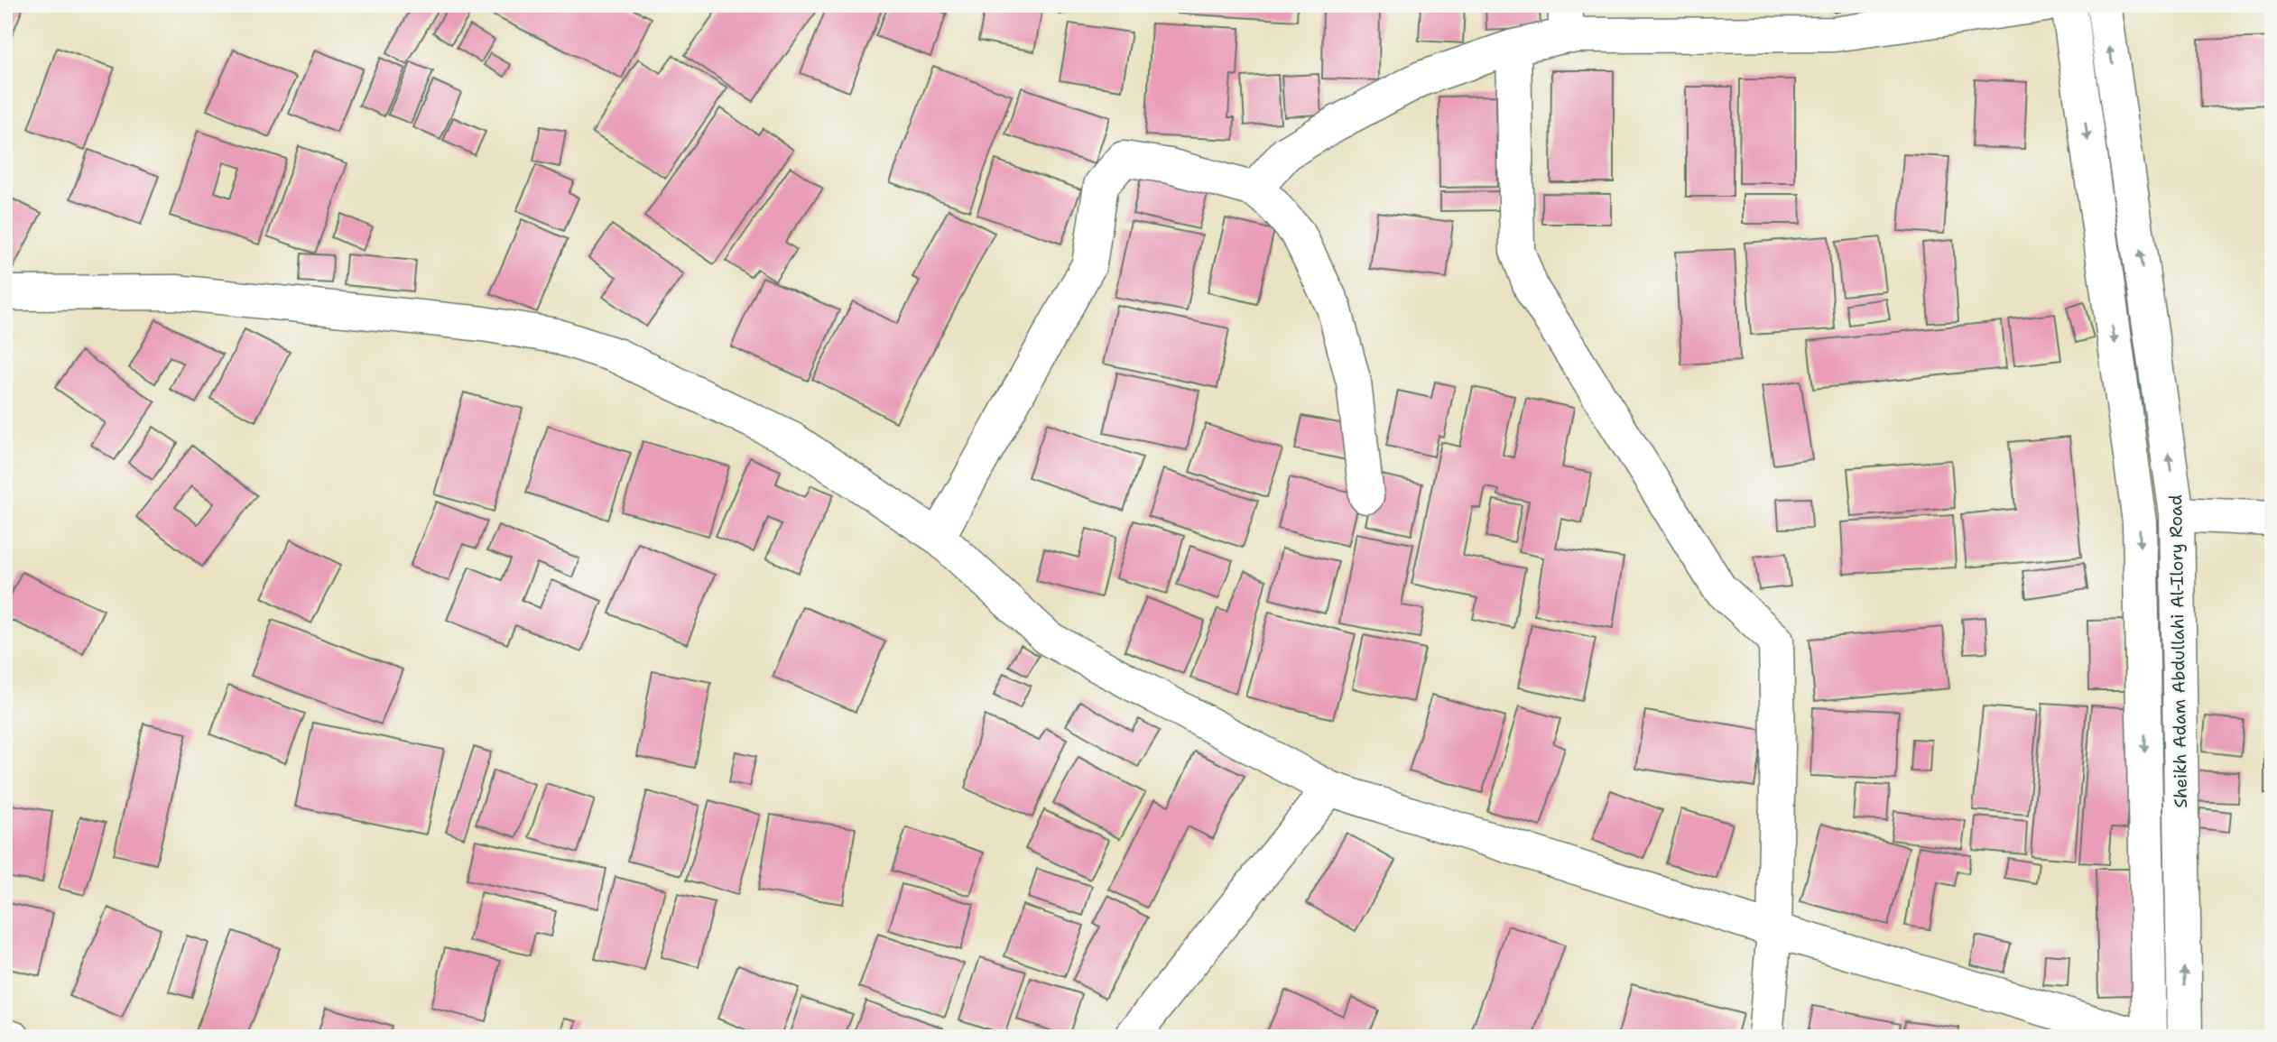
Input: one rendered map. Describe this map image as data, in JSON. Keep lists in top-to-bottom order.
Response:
{
  "streets": {
    "street": ["Sheikh Adam Abdullahi Al-Ilory Road"]
  }
}
